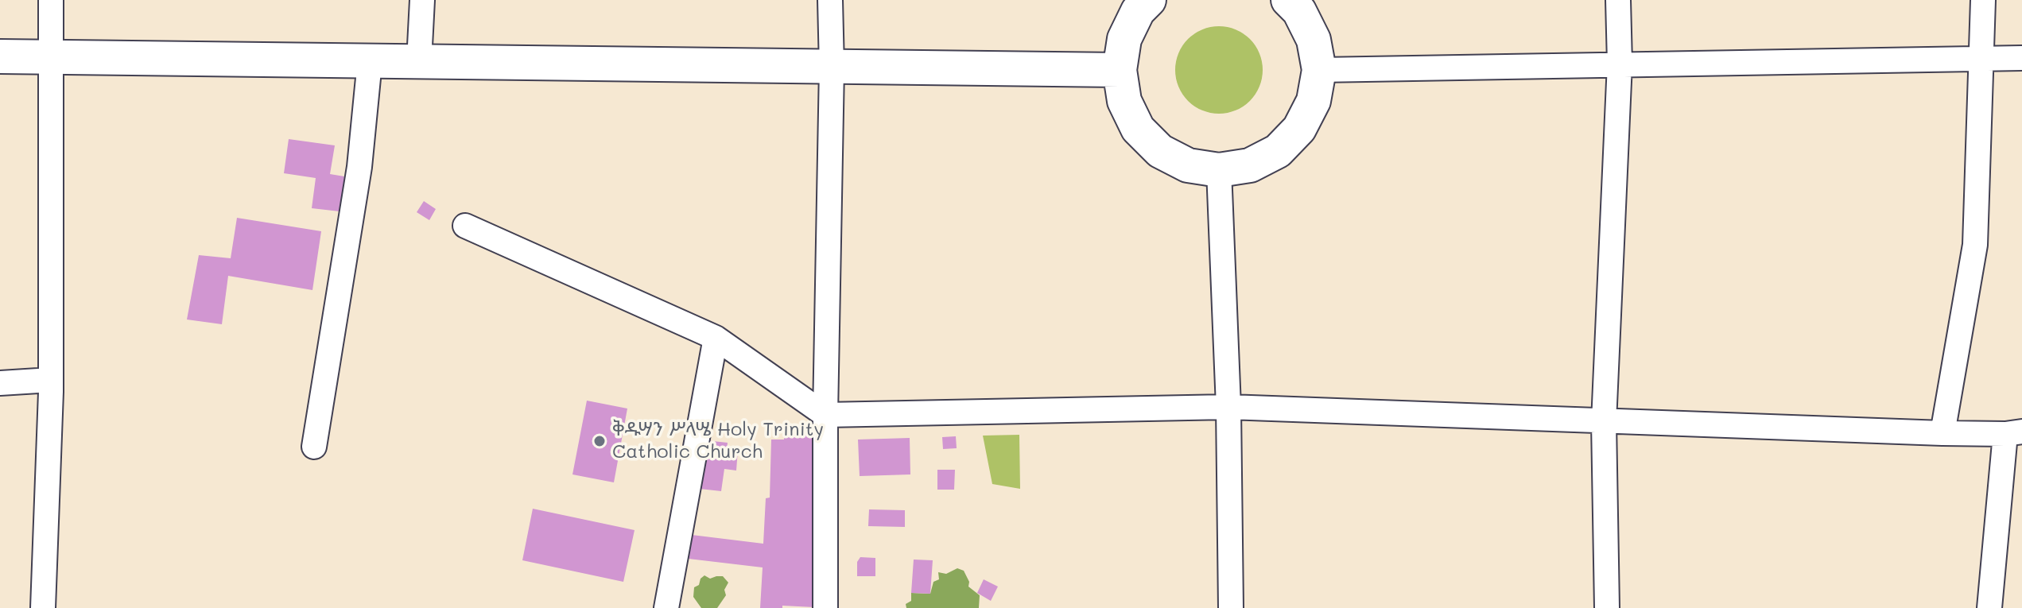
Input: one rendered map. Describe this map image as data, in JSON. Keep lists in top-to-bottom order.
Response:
{
  "places": ["ቅዱሣን ሥላሤ Holy Trinity Catholic Church"]
}
